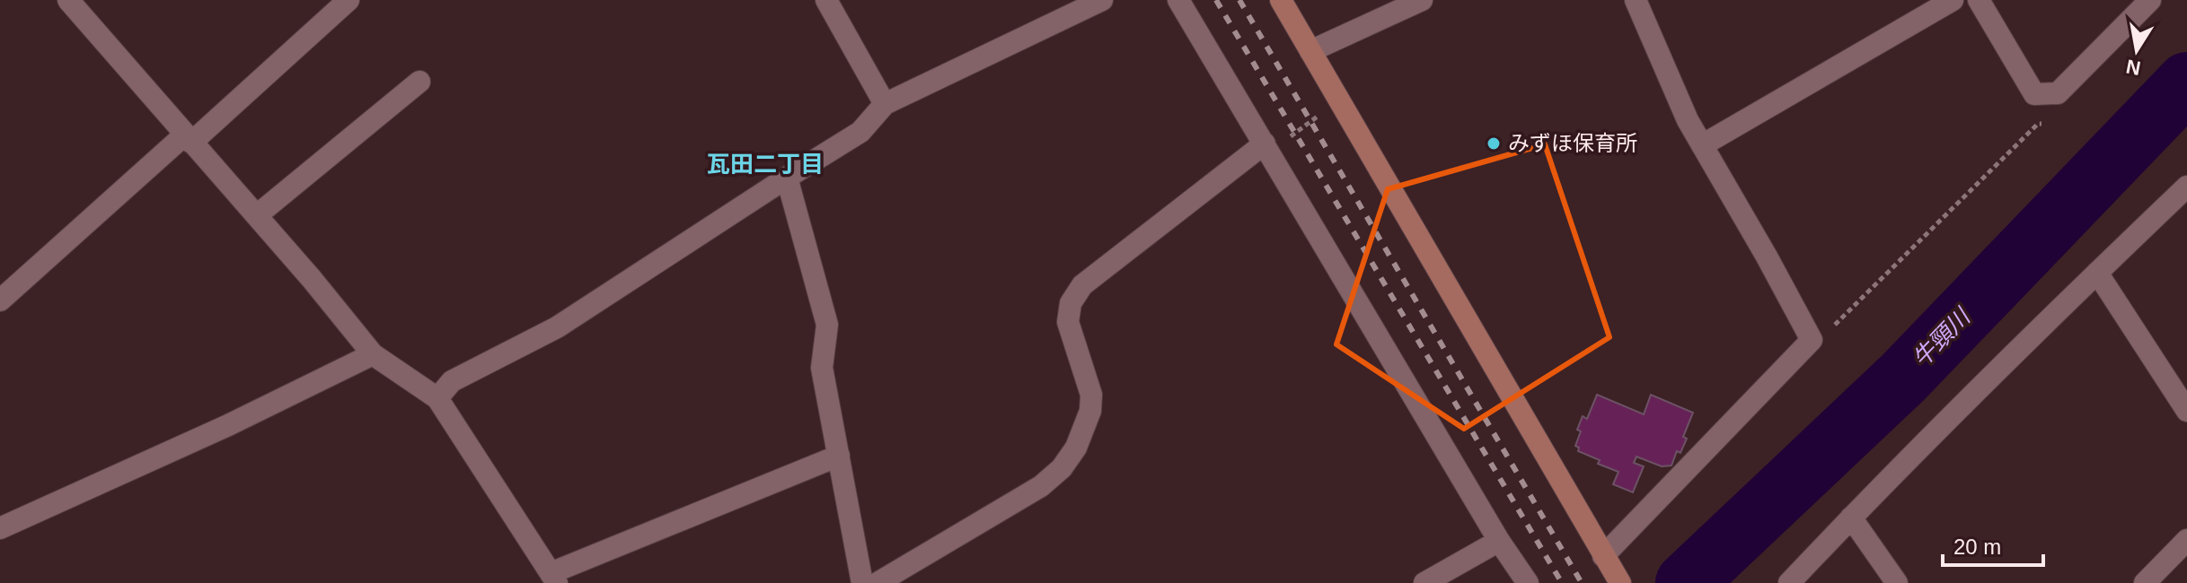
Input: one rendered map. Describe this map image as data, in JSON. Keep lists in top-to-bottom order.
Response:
{
  "districts": ["瓦田二丁目"],
  "water": ["牛頸川"],
  "places": ["みずほ保育所"],
  "scale_bar": "20 m",
  "north": "bottom"
}
